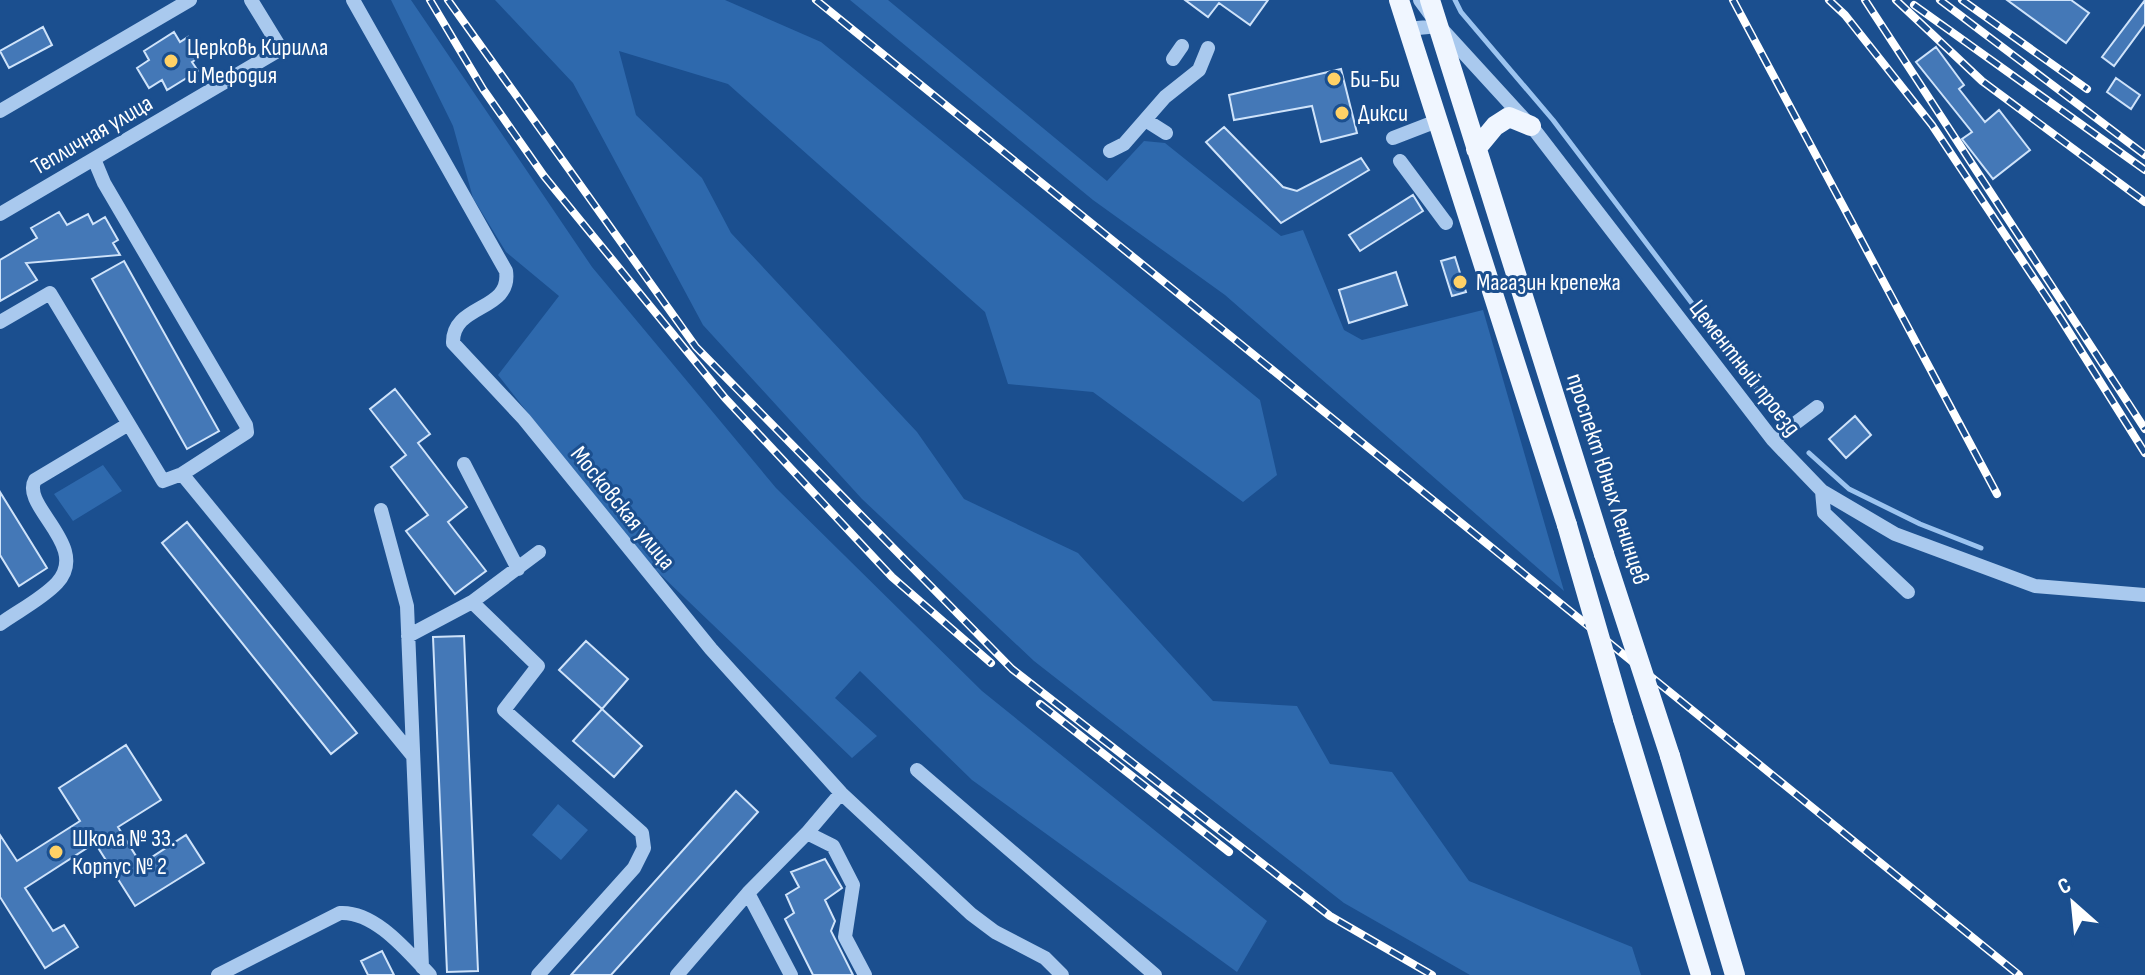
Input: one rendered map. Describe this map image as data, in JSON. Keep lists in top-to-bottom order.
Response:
{
  "streets": {
    "main road": ["проспект Юных Ленинцев"],
    "street": ["Тепличная улица", "Цементный проезд", "Московская улица"]
  },
  "crossings": [
    ["Цементный проезд", "проспект Юных Ленинцев"]
  ],
  "places": [
    "Церковь Кирилла и Мефодия",
    "Би-Би",
    "Дикси",
    "Магазин крепежа",
    "Школа № 33. Корпус № 2"
  ],
  "north": "top left"
}
